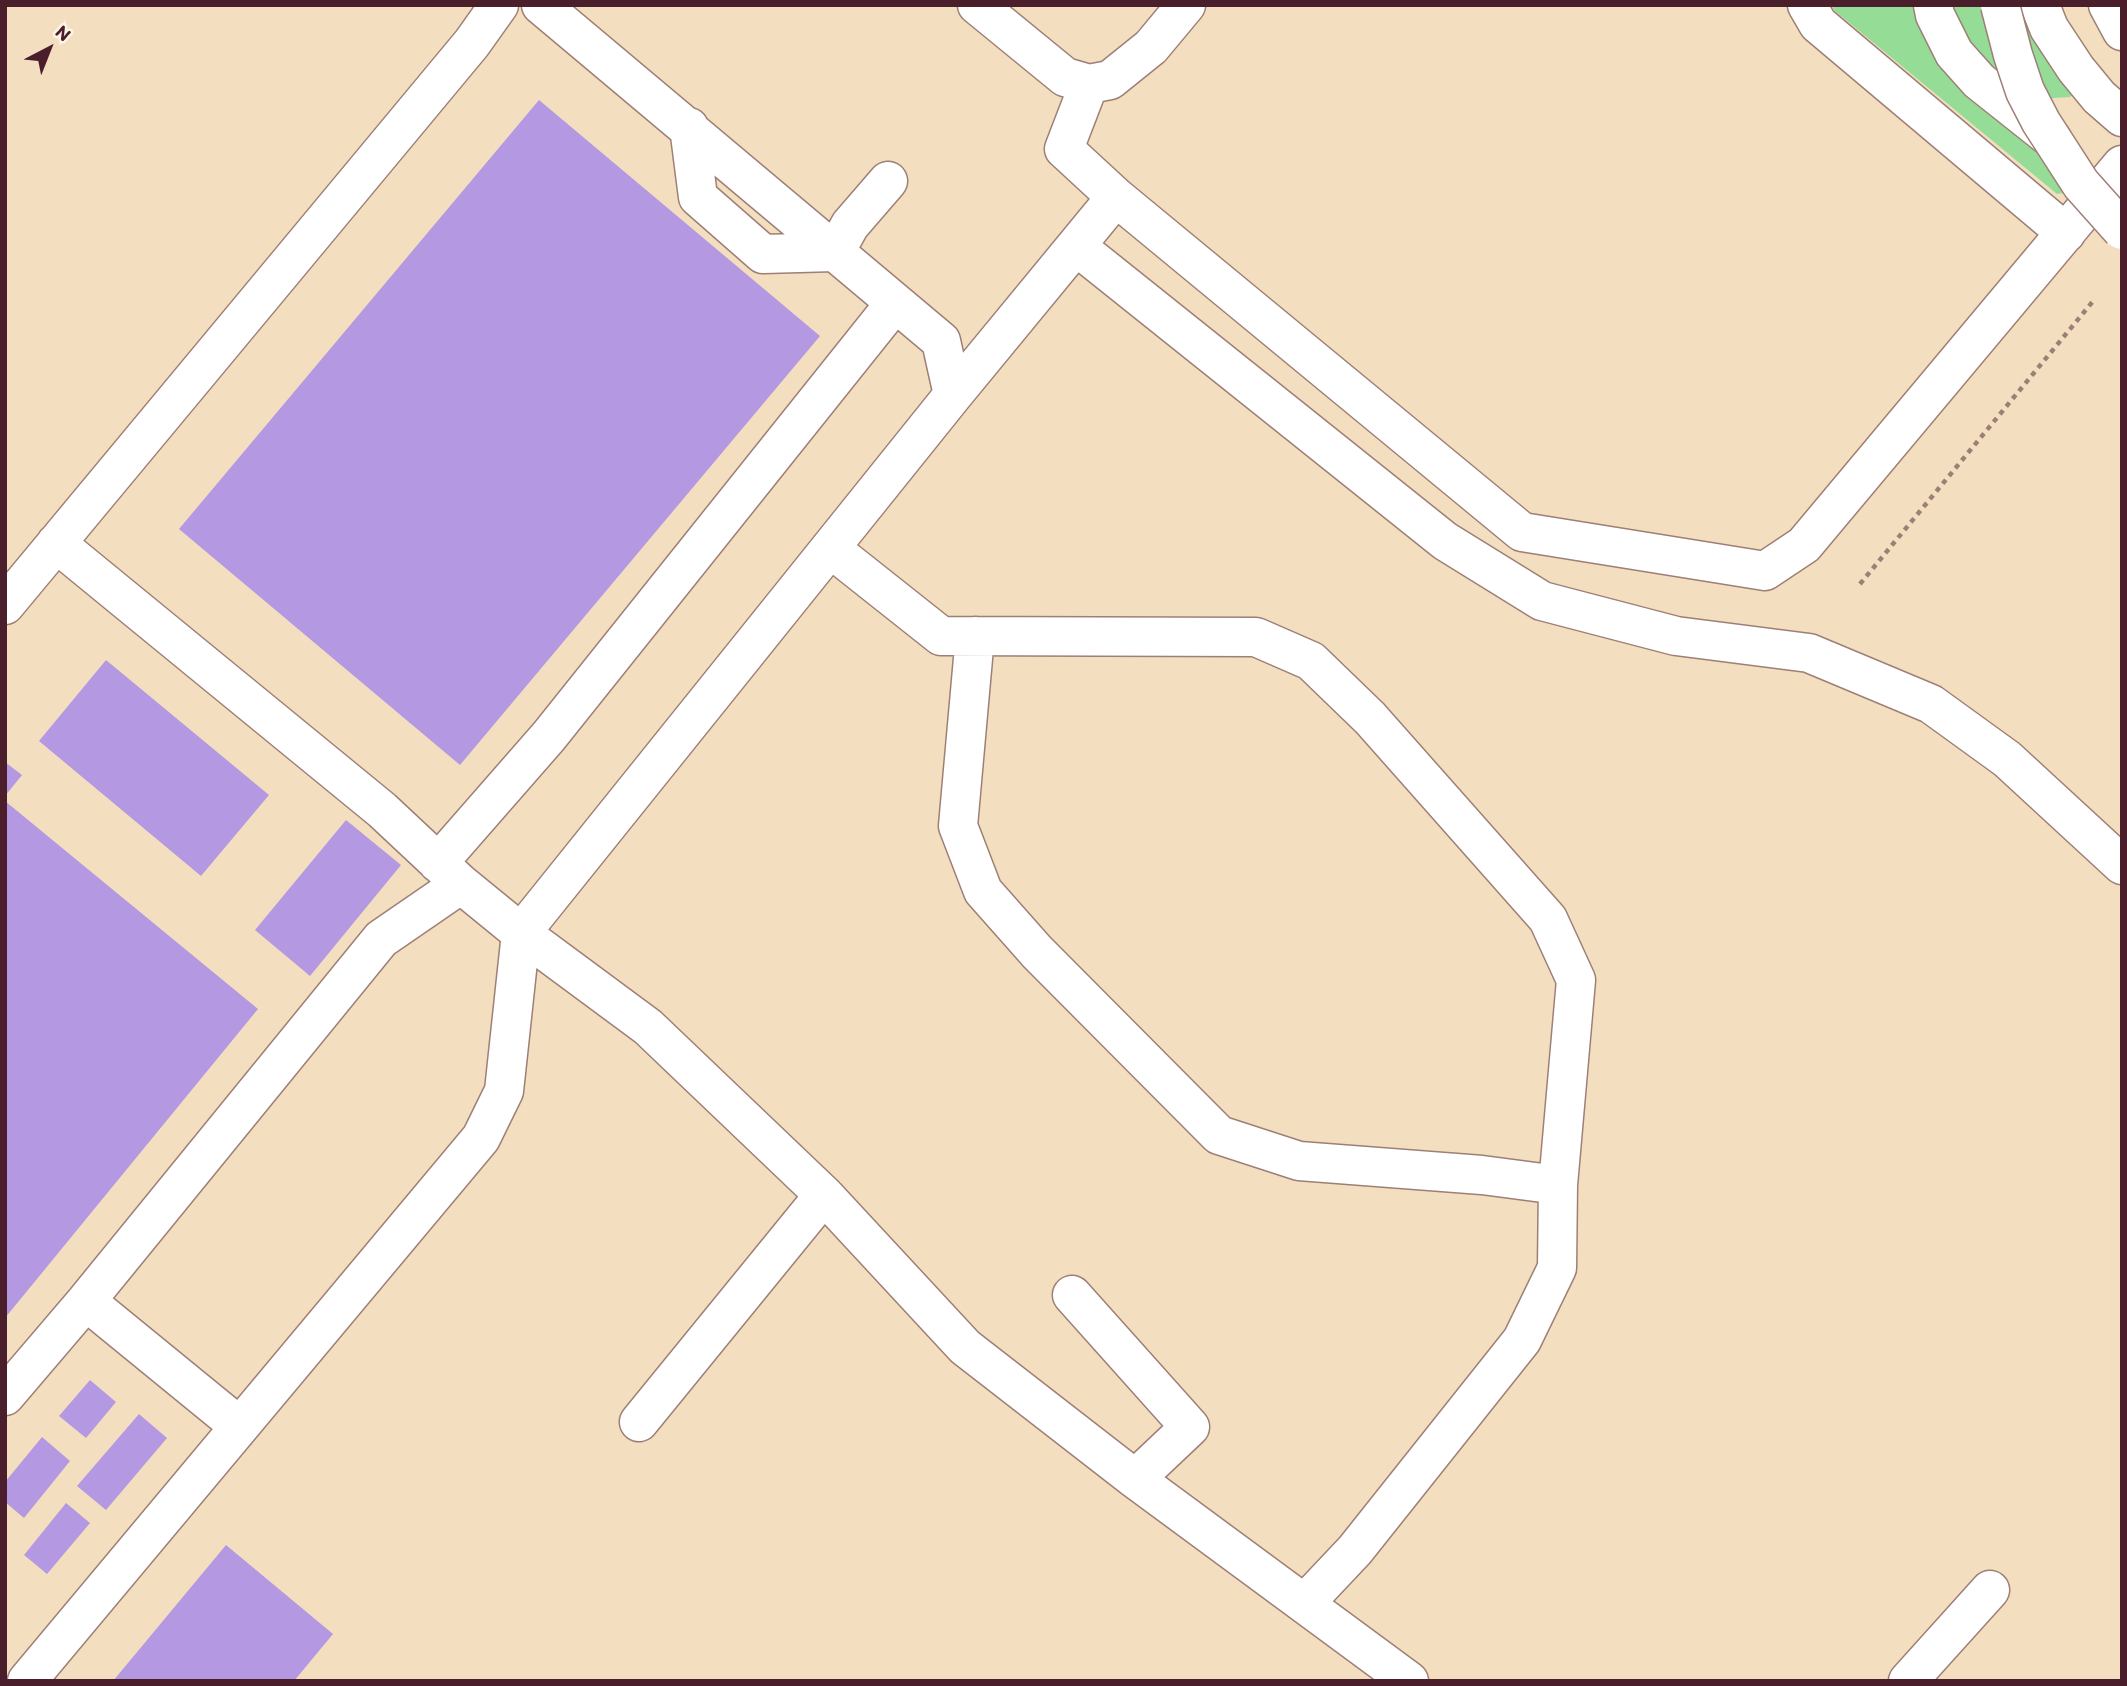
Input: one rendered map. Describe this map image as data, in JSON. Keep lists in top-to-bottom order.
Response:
{
  "north": "top right"
}
